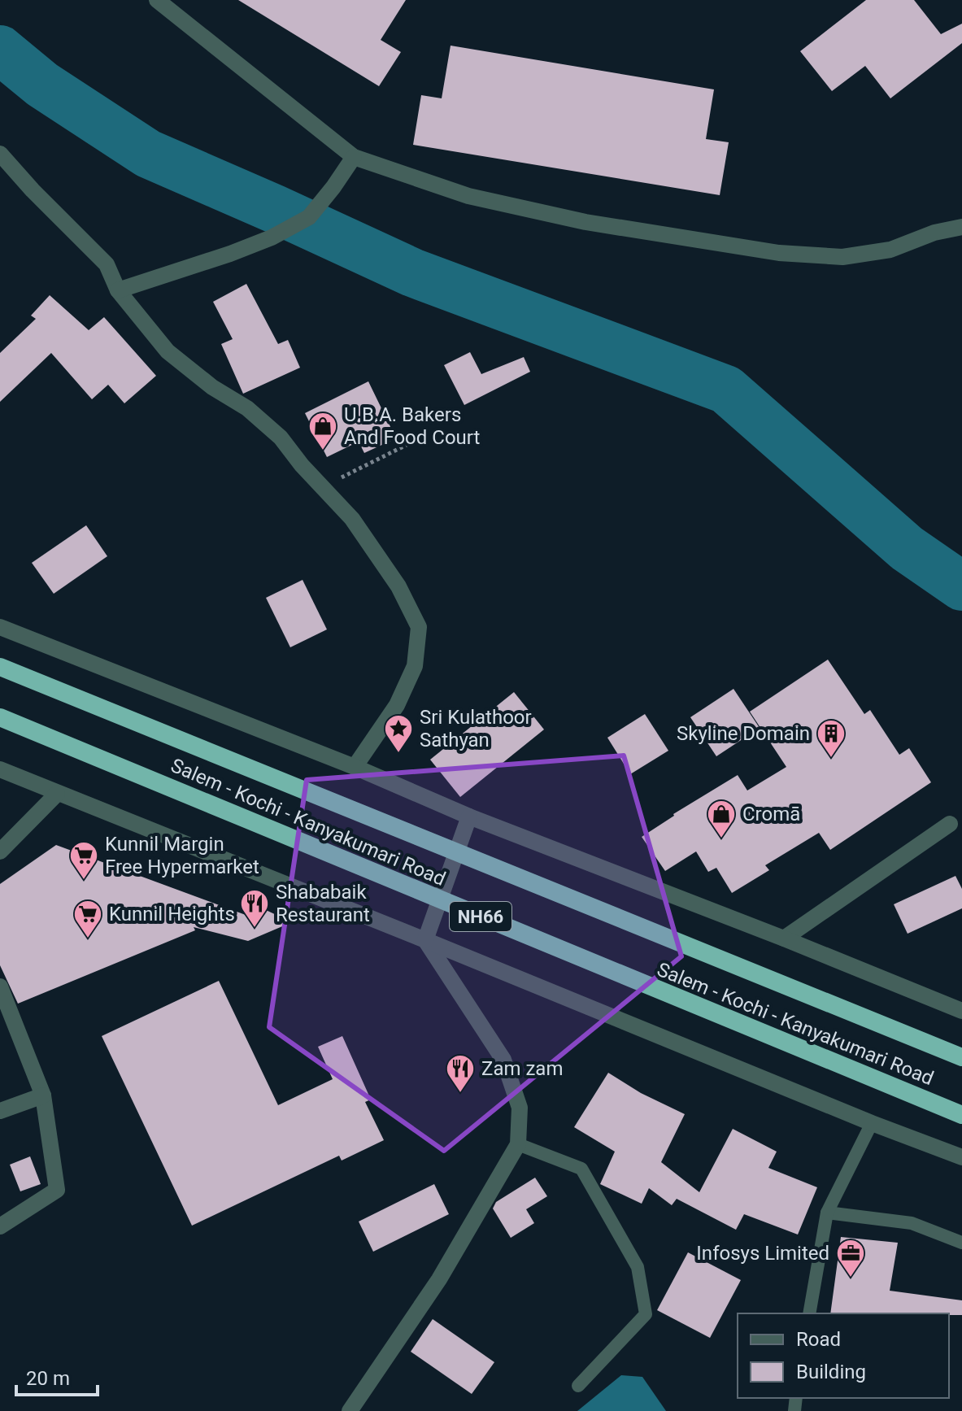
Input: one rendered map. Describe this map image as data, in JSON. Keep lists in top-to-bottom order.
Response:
{
  "streets": {
    "highway": ["Salem - Kochi - Kanyakumari Road", "NH66"]
  },
  "places": {
    "shop": ["U.B.A. Bakers And Food Court", "Cromā"],
    "place": ["Sri Kulathoor Sathyan"],
    "building": ["Skyline Domain"],
    "supermarket": ["Kunnil Margin Free Hypermarket", "Kunnil Heights"],
    "restaurant": ["Shababaik Restaurant", "Zam zam"],
    "office": ["Infosys Limited"]
  },
  "legend": ["Road", "Building"],
  "scale_bar": "20 m"
}
